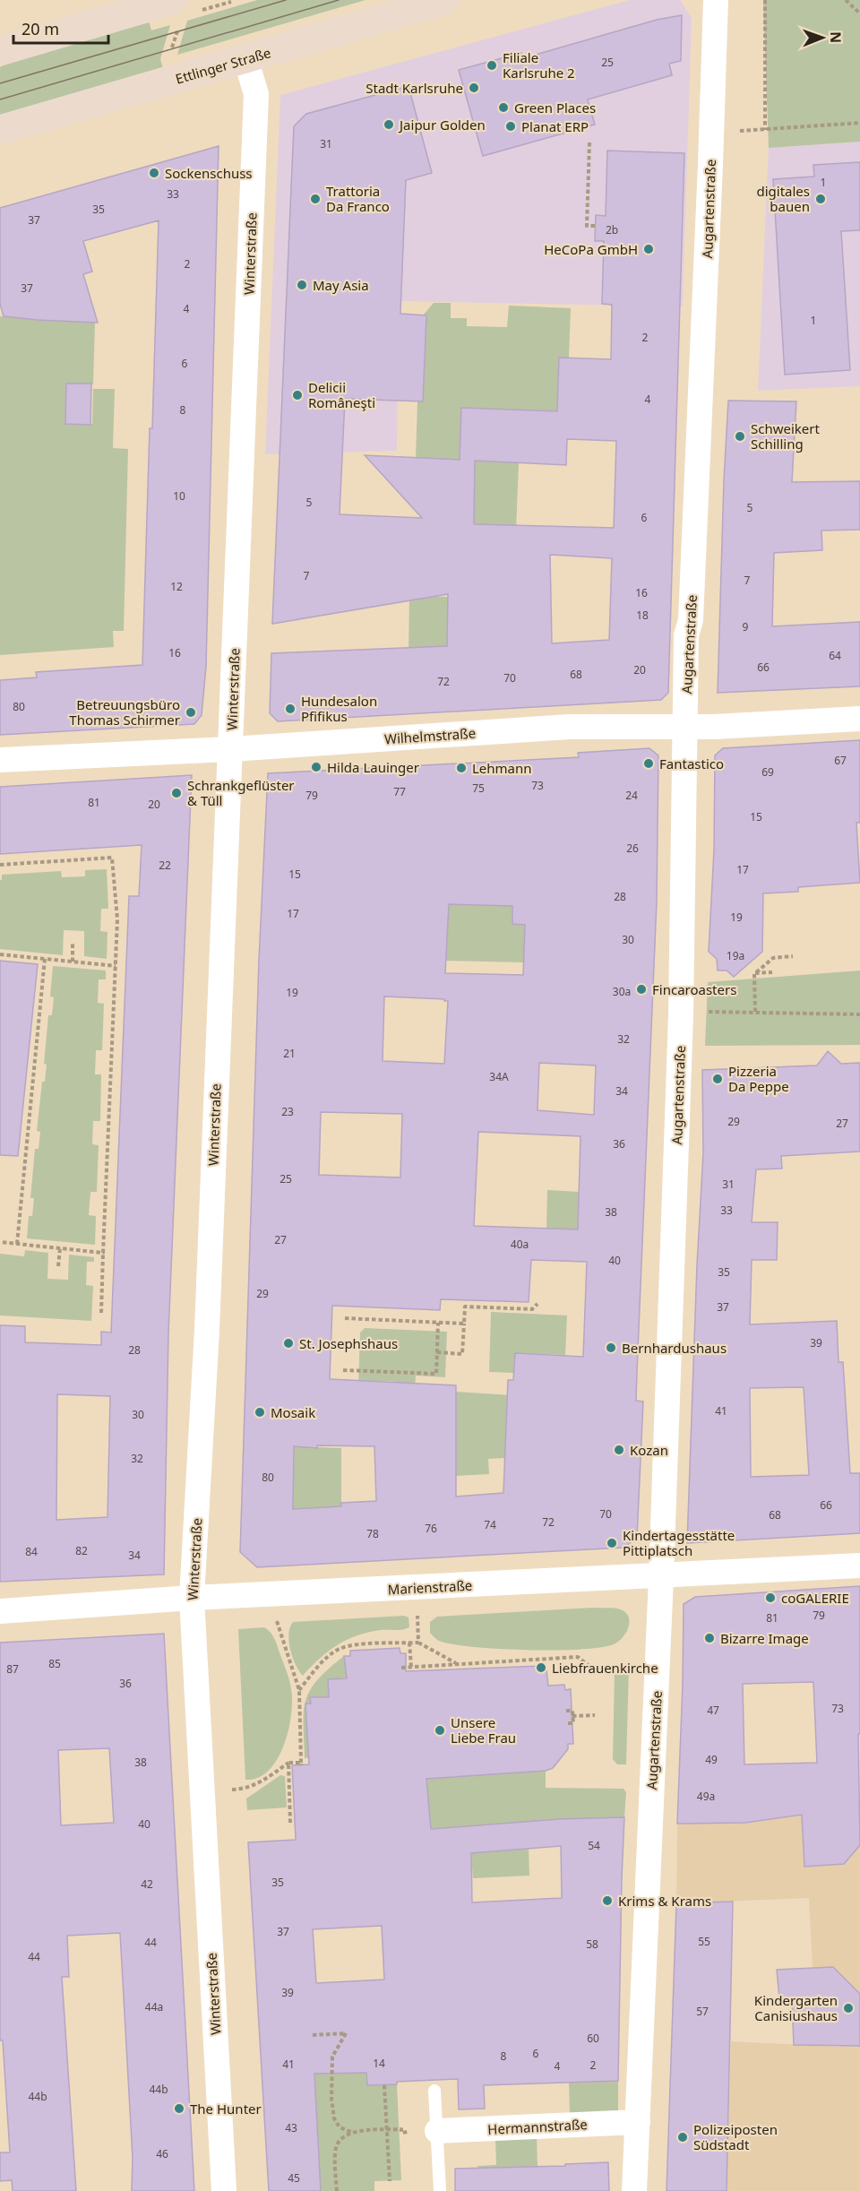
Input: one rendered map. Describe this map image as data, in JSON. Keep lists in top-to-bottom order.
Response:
{
  "streets": {
    "main road": ["Ettlinger Straße"],
    "street": [
      "Augartenstraße",
      "Winterstraße",
      "Wilhelmstraße",
      "Marienstraße",
      "Hermannstraße"
    ]
  },
  "crossings": [
    ["Ettlinger Straße", "Winterstraße"],
    ["Augartenstraße", "Wilhelmstraße"],
    ["Augartenstraße", "Marienstraße"],
    ["Augartenstraße", "Hermannstraße"],
    ["Winterstraße", "Wilhelmstraße"],
    ["Winterstraße", "Marienstraße"]
  ],
  "places": [
    "Filiale Karlsruhe 2",
    "Stadt Karlsruhe",
    "Green Places",
    "Jaipur Golden",
    "Planat ERP",
    "Sockenschuss",
    "Trattoria Da Franco",
    "digitales bauen",
    "HeCoPa GmbH",
    "May Asia",
    "Delicii Româneşti",
    "Schweikert Schilling",
    "Hundesalon Pfifikus",
    "Betreuungsbüro Thomas Schirmer",
    "Fantastico",
    "Hilda Lauinger",
    "Lehmann",
    "Schrankgeflüster & Tüll",
    "Fincaroasters",
    "Pizzeria Da Peppe",
    "St. Josephshaus",
    "Bernhardushaus",
    "Mosaik",
    "Kozan",
    "Kindertagesstätte Pittiplatsch",
    "coGALERIE",
    "Bizarre Image",
    "Liebfrauenkirche",
    "Unsere Liebe Frau",
    "Krims & Krams",
    "Kindergarten Canisiushaus",
    "The Hunter",
    "Polizeiposten Südstadt"
  ],
  "house_numbers": [
    "25",
    "31",
    "1",
    "33",
    "35",
    "37",
    "2b",
    "2",
    "37",
    "4",
    "1",
    "2",
    "6",
    "4",
    "8",
    "10",
    "5",
    "5",
    "6",
    "7",
    "7",
    "12",
    "16",
    "18",
    "9",
    "16",
    "64",
    "66",
    "20",
    "68",
    "70",
    "72",
    "80",
    "67",
    "69",
    "73",
    "75",
    "77",
    "79",
    "24",
    "81",
    "20",
    "15",
    "26",
    "22",
    "17",
    "15",
    "28",
    "17",
    "19",
    "30",
    "19a",
    "30a",
    "19",
    "32",
    "21",
    "34A",
    "34",
    "23",
    "29",
    "27",
    "36",
    "25",
    "31",
    "33",
    "38",
    "27",
    "40a",
    "40",
    "35",
    "29",
    "37",
    "39",
    "28",
    "41",
    "30",
    "32",
    "80",
    "66",
    "70",
    "68",
    "72",
    "74",
    "76",
    "78",
    "82",
    "84",
    "34",
    "79",
    "81",
    "85",
    "87",
    "36",
    "73",
    "47",
    "49",
    "38",
    "49a",
    "40",
    "54",
    "35",
    "42",
    "37",
    "55",
    "44",
    "58",
    "44",
    "39",
    "44a",
    "57",
    "60",
    "6",
    "8",
    "14",
    "41",
    "2",
    "4",
    "44b",
    "44b",
    "43",
    "46",
    "45"
  ],
  "scale_bar": "20 m",
  "north": "right"
}
